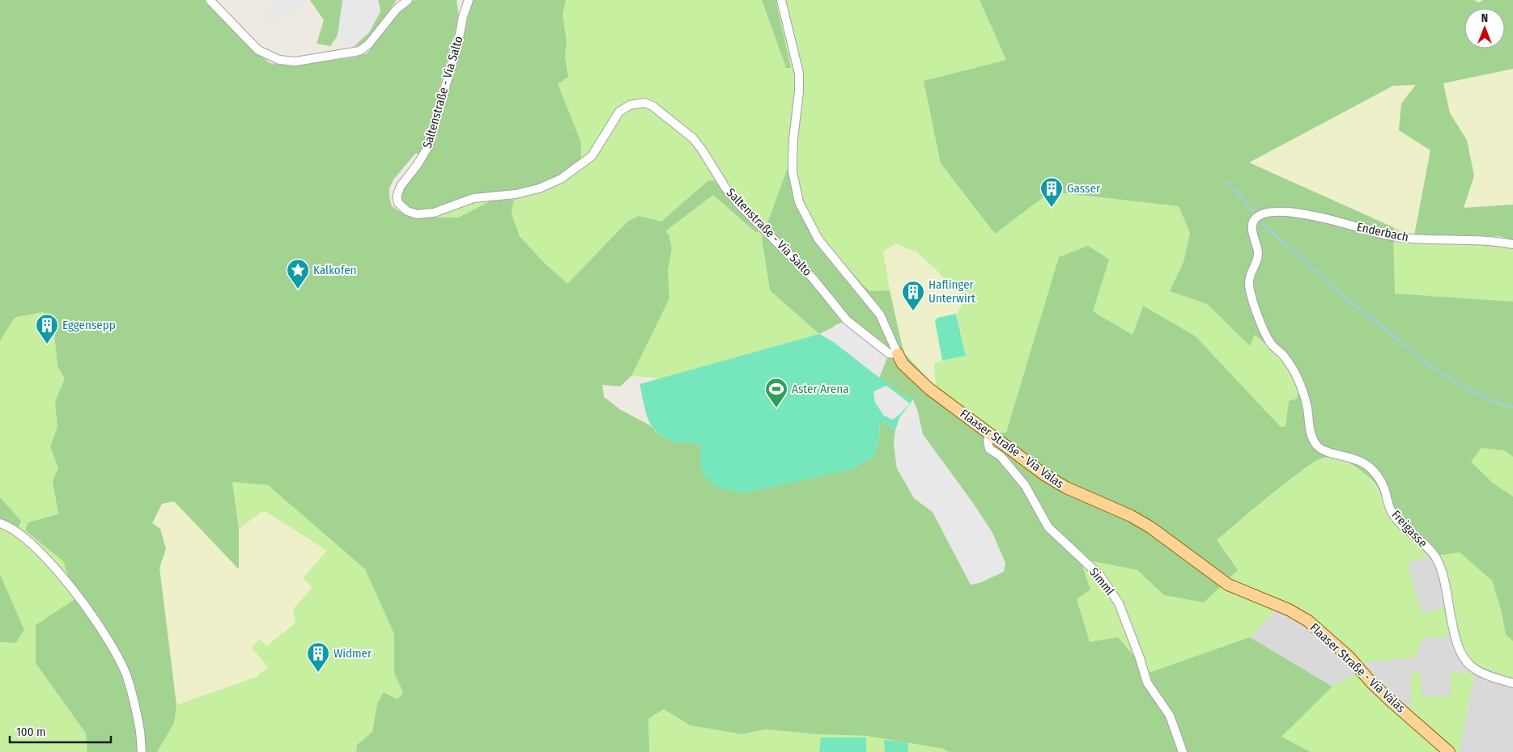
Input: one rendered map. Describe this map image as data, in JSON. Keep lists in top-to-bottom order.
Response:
{
  "streets": {
    "main road": ["Flaaser Straße - Via Valas"],
    "street": [
      "Saltenstraße - Via Salto",
      "Enderbach",
      "Freigasse",
      "Simml"
    ]
  },
  "crossings": [
    ["Saltenstraße - Via Salto", "Flaaser Straße - Via Valas"],
    ["Enderbach", "Freigasse"],
    ["Flaaser Straße - Via Valas", "Simml"]
  ],
  "places": {
    "building": [
      "Gasser",
      "Haflinger Unterwirt",
      "Eggensepp",
      "Widmer"
    ],
    "place": ["Kalkofen"],
    "sports": ["Aster Arena"]
  },
  "scale_bar": "100 m",
  "north": "top"
}
